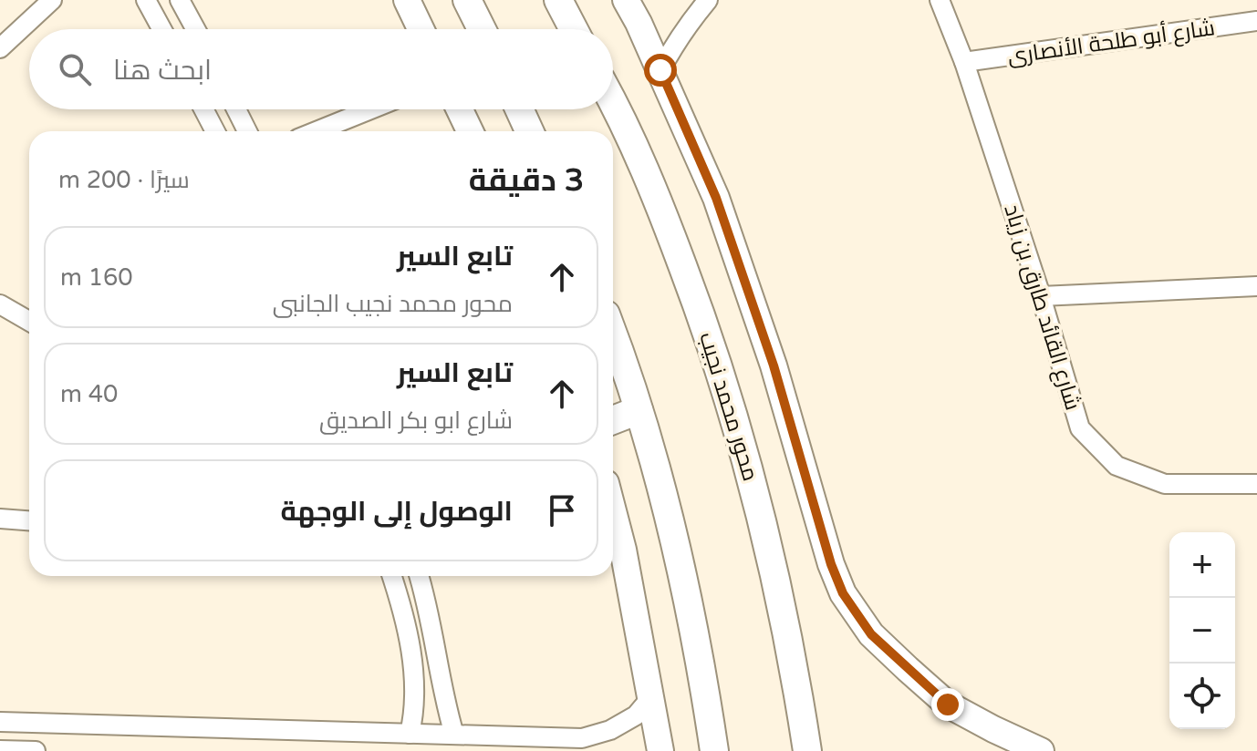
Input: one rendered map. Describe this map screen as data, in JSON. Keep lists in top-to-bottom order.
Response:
{
  "streets": {
    "main road": ["محور محمد نجيب"],
    "street": ["شارع أبو طلحة الأنصارى", "شارع القائد طارق بن زياد"]
  },
  "crossings": [
    ["شارع أبو طلحة الأنصارى", "شارع القائد طارق بن زياد"]
  ],
  "page": {
    "search": "ابحث هنا",
    "heading": ["3 دقيقة", "سيرًا · 200 m"],
    "list": [
      ["تابع السير", "محور محمد نجيب الجانبى", "160 m"],
      ["تابع السير", "شارع ابو بكر الصديق", "40 m"],
      "الوصول إلى الوجهة"
    ],
    "map_buttons": ["+", "−"]
  }
}
